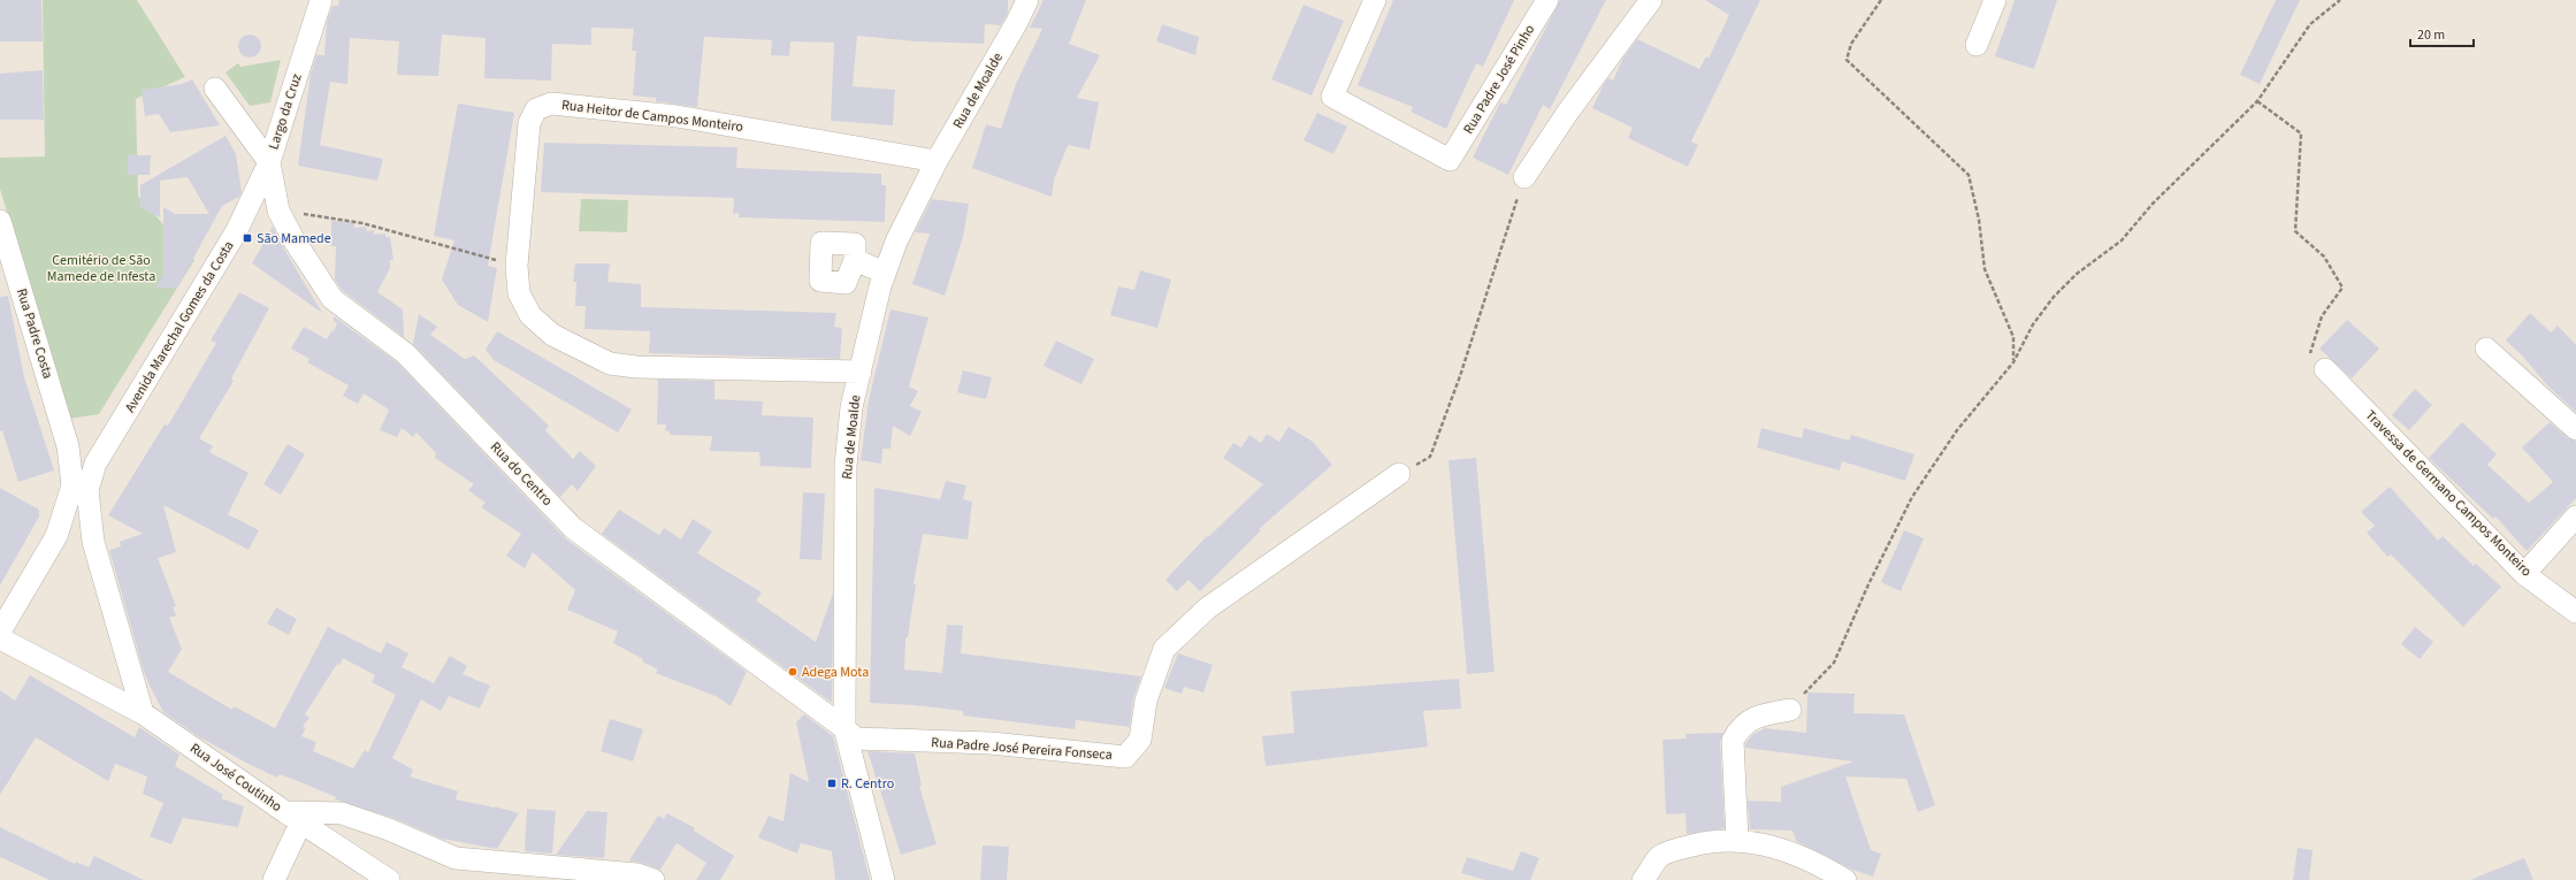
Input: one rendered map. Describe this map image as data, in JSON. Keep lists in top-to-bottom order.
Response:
{
  "streets": {
    "street": [
      "Rua Padre José Pinho",
      "Rua de Moalde",
      "Largo da Cruz",
      "Rua Heitor de Campos Monteiro",
      "Avenida Marechal Gomes da Costa",
      "Rua Padre Costa",
      "Rua do Centro",
      "Travessa de Germano Campos Monteiro",
      "Rua Padre José Pereira Fonseca",
      "Rua José Coutinho"
    ]
  },
  "crossings": [
    ["Rua de Moalde", "Rua Heitor de Campos Monteiro"],
    ["Rua de Moalde", "Rua do Centro"],
    ["Rua de Moalde", "Rua Padre José Pereira Fonseca"],
    ["Largo da Cruz", "Avenida Marechal Gomes da Costa"],
    ["Largo da Cruz", "Rua do Centro"],
    ["Avenida Marechal Gomes da Costa", "Rua Padre Costa"],
    ["Avenida Marechal Gomes da Costa", "Rua do Centro"],
    ["Rua Padre Costa", "Rua José Coutinho"],
    ["Rua do Centro", "Rua Padre José Pereira Fonseca"]
  ],
  "parks": ["Cemitério de São Mamede de Infesta"],
  "places": {
    "transit": ["São Mamede", "R. Centro"],
    "other": ["Adega Mota"]
  },
  "scale_bar": "20 m"
}
